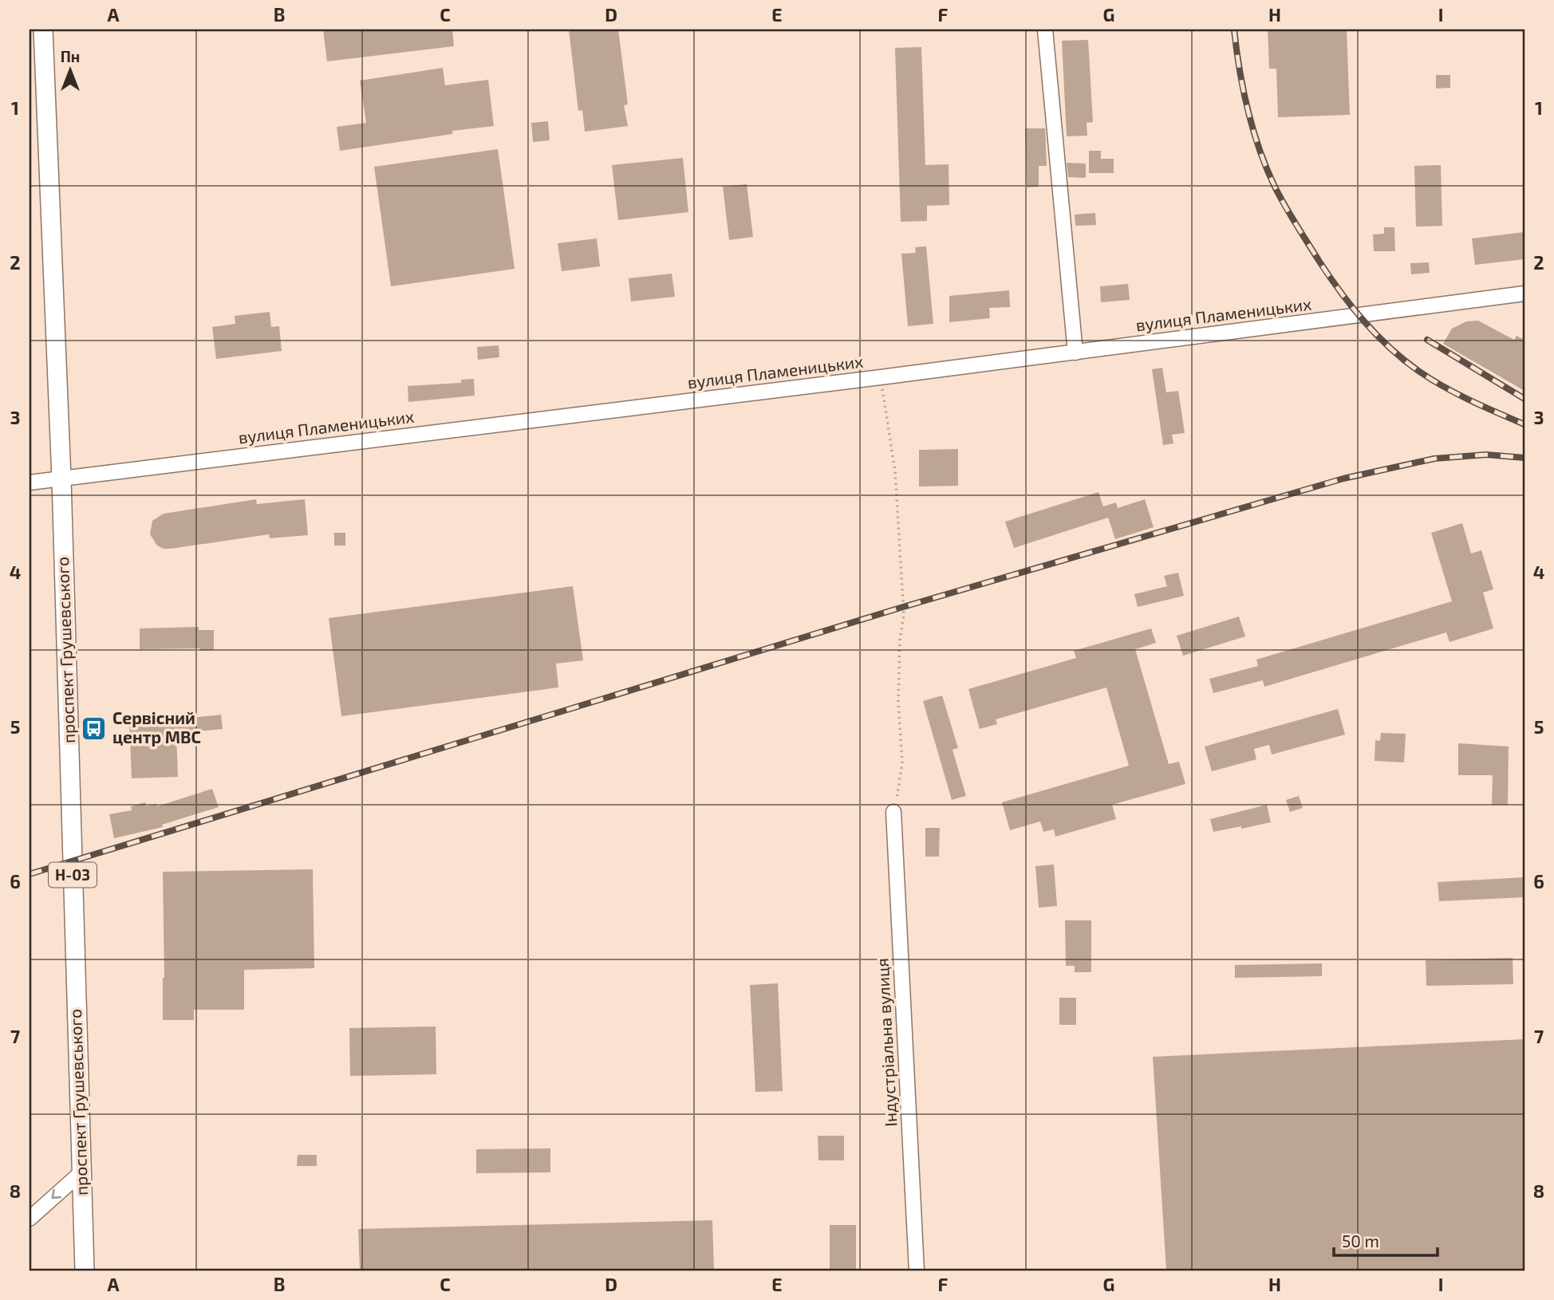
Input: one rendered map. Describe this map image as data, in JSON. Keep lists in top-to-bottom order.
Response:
{
  "streets": {
    "main road": ["проспект Грушевського", "Н-03"],
    "street": ["вулиця Пламеницьких", "Індустріальна вулиця"]
  },
  "crossings": [
    ["вулиця Пламеницьких", "проспект Грушевського"]
  ],
  "places": {
    "bus stop": ["Сервісний центр МВС"]
  },
  "scale_bar": "50 m",
  "north": "top",
  "grid": {
    "columns": [
      "A",
      "B",
      "C",
      "D",
      "E",
      "F",
      "G",
      "H",
      "I"
    ],
    "rows": [
      "1",
      "2",
      "3",
      "4",
      "5",
      "6",
      "7",
      "8"
    ]
  }
}
